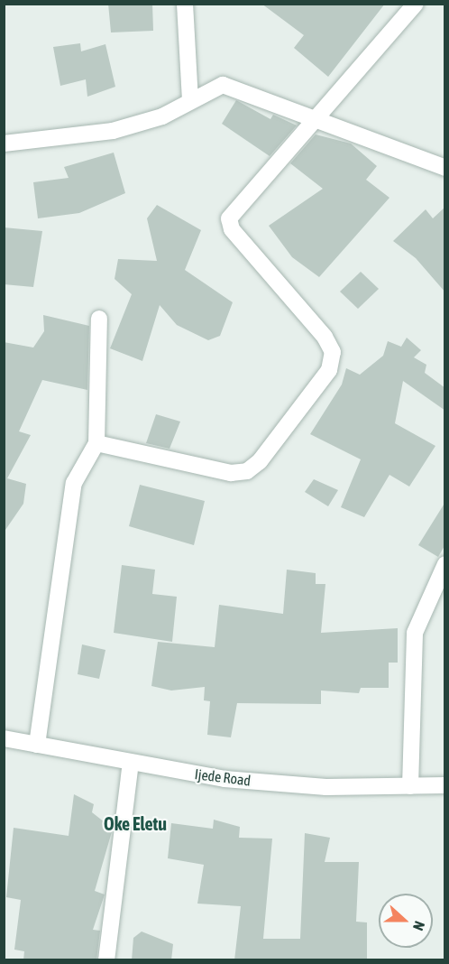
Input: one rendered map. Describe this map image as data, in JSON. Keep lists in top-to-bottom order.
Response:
{
  "streets": {
    "street": ["Ijede Road"]
  },
  "districts": ["Oke Eletu"],
  "north": "right"
}
